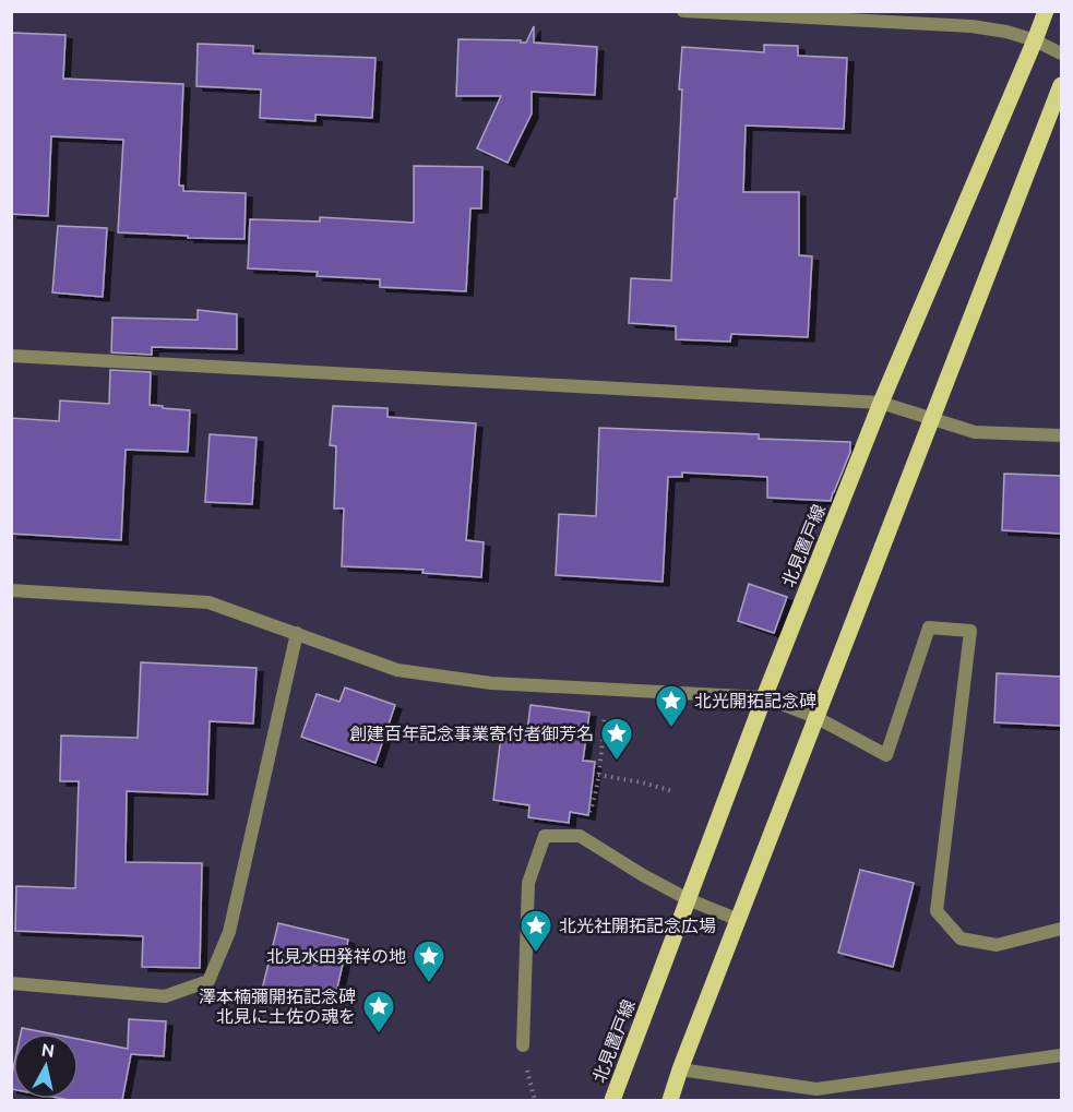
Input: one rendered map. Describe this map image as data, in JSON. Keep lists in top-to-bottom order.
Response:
{
  "streets": {
    "main road": ["北見置戸線"]
  },
  "places": {
    "place": [
      "北光開拓記念碑",
      "創建百年記念事業寄付者御芳名",
      "北光社開拓記念広場",
      "北見水田発祥の地",
      "澤本楠彌開拓記念碑 北見に土佐の魂を"
    ]
  },
  "north": "top"
}
